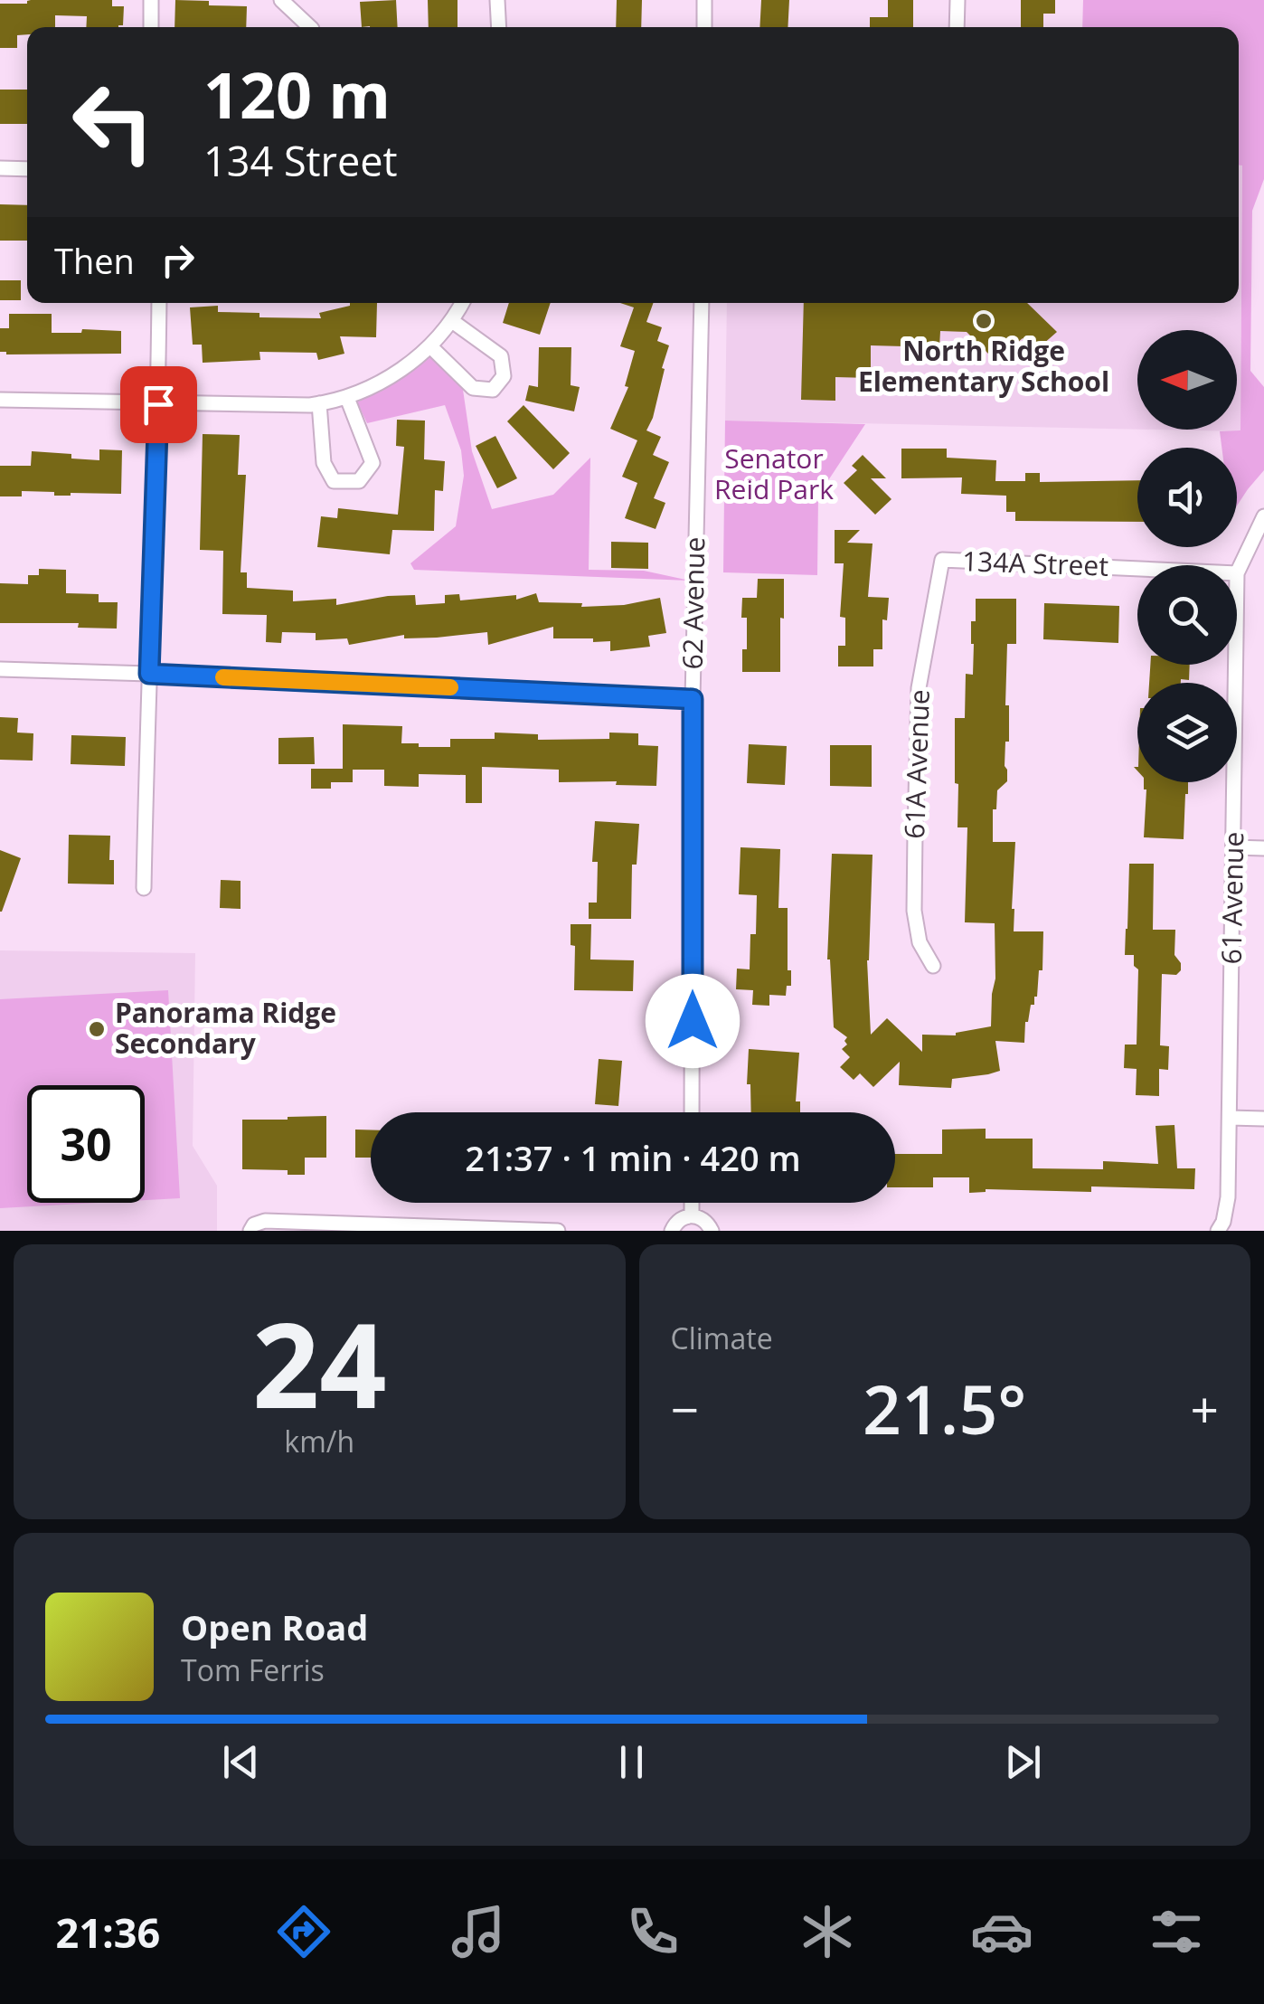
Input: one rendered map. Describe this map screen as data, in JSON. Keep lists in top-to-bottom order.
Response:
{
  "streets": {
    "street": [
      "134A Street",
      "62 Avenue",
      "61A Avenue",
      "61 Avenue"
    ]
  },
  "crossings": [
    ["134A Street", "61A Avenue"]
  ],
  "parks": ["Senator Reid Park"],
  "places": ["North Ridge Elementary School", "Panorama Ridge Secondary"],
  "north": "left",
  "page": {
    "turn": ["120 m", "134 Street"],
    "then": "Then",
    "limit": "30",
    "trip": "21:37 · 1 min · 420 m",
    "tile": [
      ["24", "km/h"],
      "Climate"
    ],
    "heat": ["−", "21.5°", "+"],
    "song": ["Open Road", "Tom Ferris"],
    "tabs": "21:36"
  }
}
